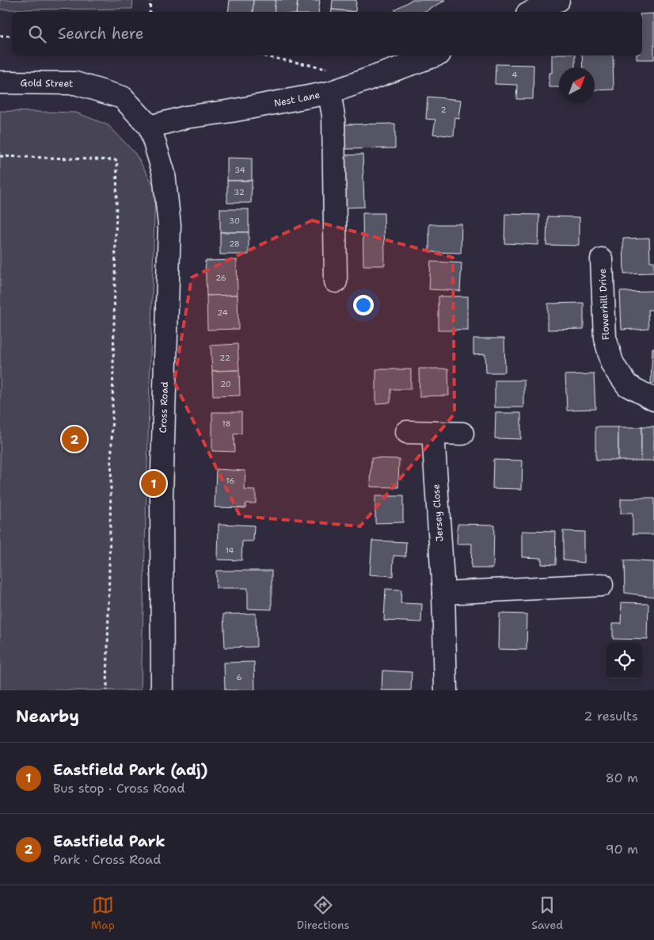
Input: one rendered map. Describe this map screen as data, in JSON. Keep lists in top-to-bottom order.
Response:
{
  "streets": {
    "street": [
      "Gold Street",
      "Nest Lane",
      "Flowerhill Drive",
      "Cross Road",
      "Jersey Close"
    ]
  },
  "crossings": [
    ["Gold Street", "Nest Lane"],
    ["Gold Street", "Cross Road"],
    ["Nest Lane", "Cross Road"]
  ],
  "house_numbers": [
    "4",
    "2",
    "34",
    "32",
    "30",
    "28",
    "26",
    "24",
    "22",
    "20",
    "18",
    "16",
    "14",
    "6"
  ],
  "north": "top right",
  "page": {
    "search": "Search here",
    "pins": ["2", "1"],
    "heading": ["Nearby", "2 results"],
    "list": [
      {
        "mark": "1",
        "name": "Eastfield Park (adj)",
        "note": "Bus stop · Cross Road",
        "value": "80 m"
      },
      {
        "mark": "2",
        "name": "Eastfield Park",
        "note": "Park · Cross Road",
        "value": "90 m"
      }
    ],
    "nav": ["Map", "Directions", "Saved"]
  }
}
